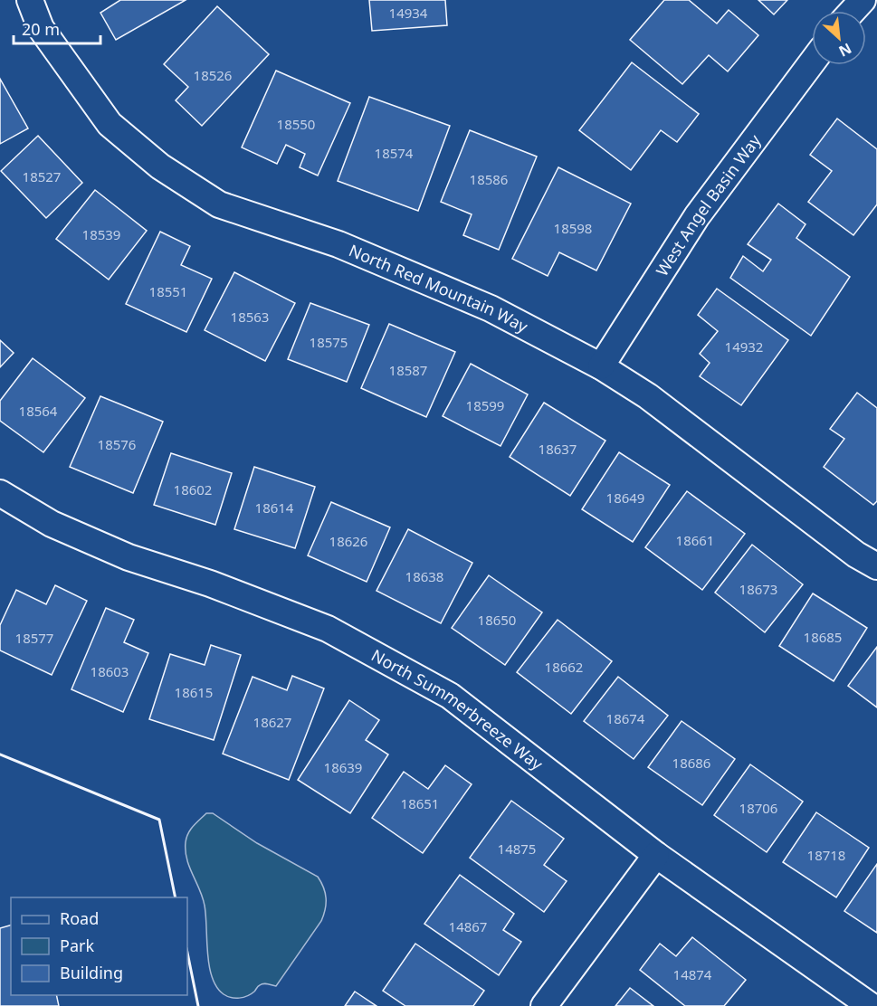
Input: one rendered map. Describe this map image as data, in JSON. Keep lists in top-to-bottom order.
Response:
{
  "streets": {
    "street": ["West Angel Basin Way", "North Red Mountain Way", "North Summerbreeze Way"]
  },
  "crossings": [
    ["West Angel Basin Way", "North Red Mountain Way"]
  ],
  "house_numbers": [
    "14934",
    "18526",
    "18550",
    "18574",
    "18527",
    "18586",
    "18598",
    "18539",
    "18551",
    "18563",
    "18575",
    "14932",
    "18587",
    "18599",
    "18564",
    "18576",
    "18637",
    "18602",
    "18649",
    "18614",
    "18661",
    "18626",
    "18638",
    "18673",
    "18650",
    "18685",
    "18577",
    "18662",
    "18603",
    "18615",
    "18674",
    "18627",
    "18686",
    "18639",
    "18651",
    "18706",
    "14875",
    "18718",
    "14867",
    "14874"
  ],
  "legend": ["Road", "Park", "Building"],
  "scale_bar": "20 m",
  "north": "bottom right"
}
